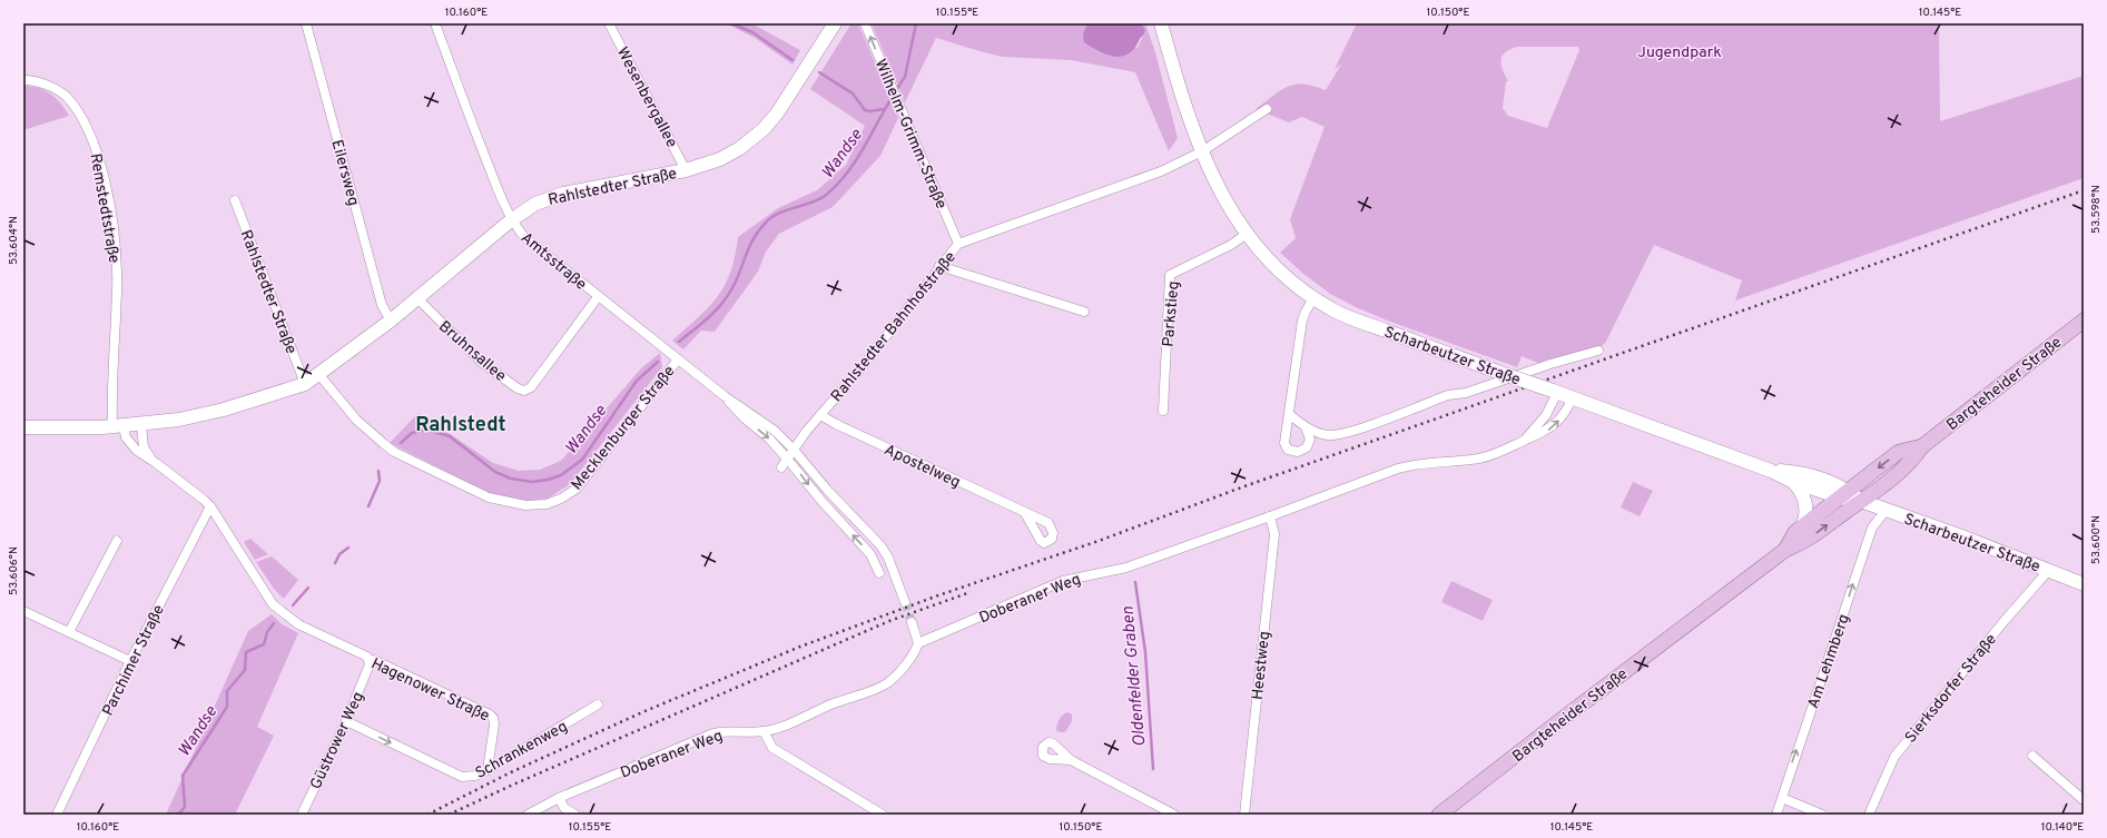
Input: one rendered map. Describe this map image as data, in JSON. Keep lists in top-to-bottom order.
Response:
{
  "streets": {
    "main road": ["Rahlstedter Straße", "Scharbeutzer Straße", "Bargteheider Straße"],
    "street": [
      "Wesenbergallee",
      "Wilhelm-Grimm-Straße",
      "Eilersweg",
      "Remstedtstraße",
      "Amtsstraße",
      "Parkstieg",
      "Rahlstedter Bahnhofstraße",
      "Bruhnsallee",
      "Mecklenburger Straße",
      "Apostelweg",
      "Doberaner Weg",
      "Parchimer Straße",
      "Am Lehmberg",
      "Heestweg",
      "Sierksdorfer Straße",
      "Hagenower Straße",
      "Güstrower Weg",
      "Schrankenweg"
    ]
  },
  "crossings": [
    ["Wesenbergallee", "Rahlstedter Straße"],
    ["Wilhelm-Grimm-Straße", "Rahlstedter Bahnhofstraße"],
    ["Eilersweg", "Rahlstedter Straße"],
    ["Rahlstedter Straße", "Remstedtstraße"],
    ["Rahlstedter Straße", "Amtsstraße"],
    ["Rahlstedter Straße", "Bruhnsallee"],
    ["Rahlstedter Straße", "Mecklenburger Straße"],
    ["Rahlstedter Straße", "Hagenower Straße"],
    ["Remstedtstraße", "Hagenower Straße"],
    ["Amtsstraße", "Rahlstedter Bahnhofstraße"],
    ["Amtsstraße", "Bruhnsallee"],
    ["Amtsstraße", "Mecklenburger Straße"],
    ["Parkstieg", "Scharbeutzer Straße"],
    ["Rahlstedter Bahnhofstraße", "Scharbeutzer Straße"],
    ["Rahlstedter Bahnhofstraße", "Apostelweg"],
    ["Scharbeutzer Straße", "Bargteheider Straße"],
    ["Scharbeutzer Straße", "Doberaner Weg"],
    ["Scharbeutzer Straße", "Am Lehmberg"],
    ["Scharbeutzer Straße", "Sierksdorfer Straße"],
    ["Doberaner Weg", "Heestweg"],
    ["Parchimer Straße", "Hagenower Straße"],
    ["Hagenower Straße", "Güstrower Weg"],
    ["Hagenower Straße", "Schrankenweg"],
    ["Güstrower Weg", "Schrankenweg"]
  ],
  "one_way": ["Wilhelm-Grimm-Straße", "Am Lehmberg", "Schrankenweg"],
  "districts": ["Rahlstedt"],
  "water": ["Wandse", "Oldenfelder Graben"],
  "parks": ["Jugendpark"],
  "coordinates": [
    "10.160°E",
    "10.155°E",
    "10.150°E",
    "10.145°E",
    "53.598°N",
    "53.604°N",
    "53.600°N",
    "53.606°N",
    "10.140°E"
  ]
}
